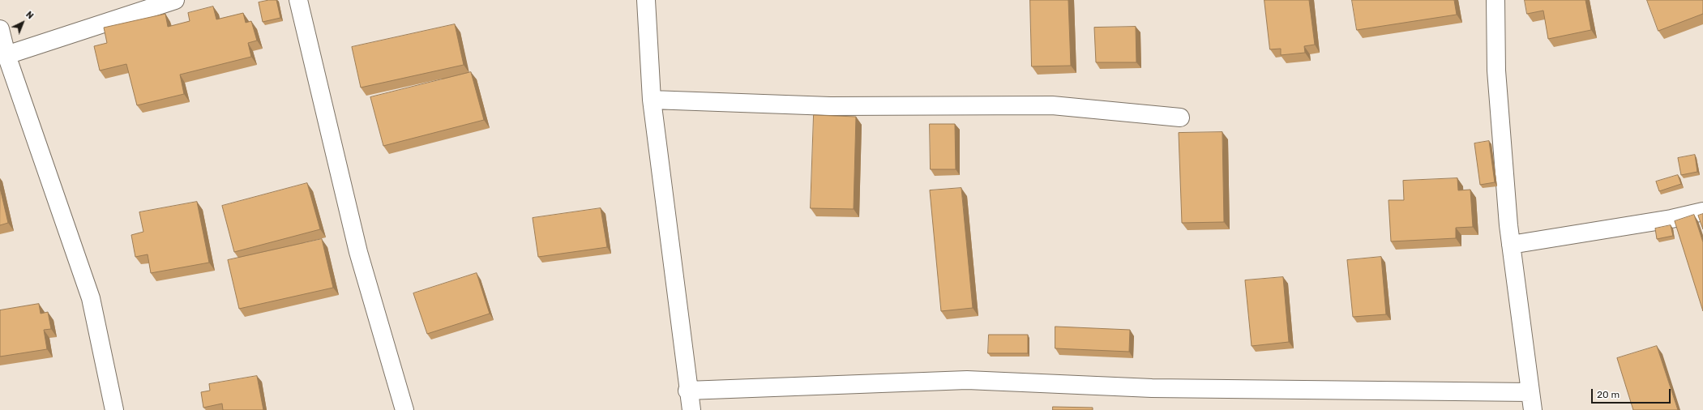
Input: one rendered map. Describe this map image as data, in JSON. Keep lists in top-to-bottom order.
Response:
{
  "scale_bar": "20 m",
  "north": "top right"
}
